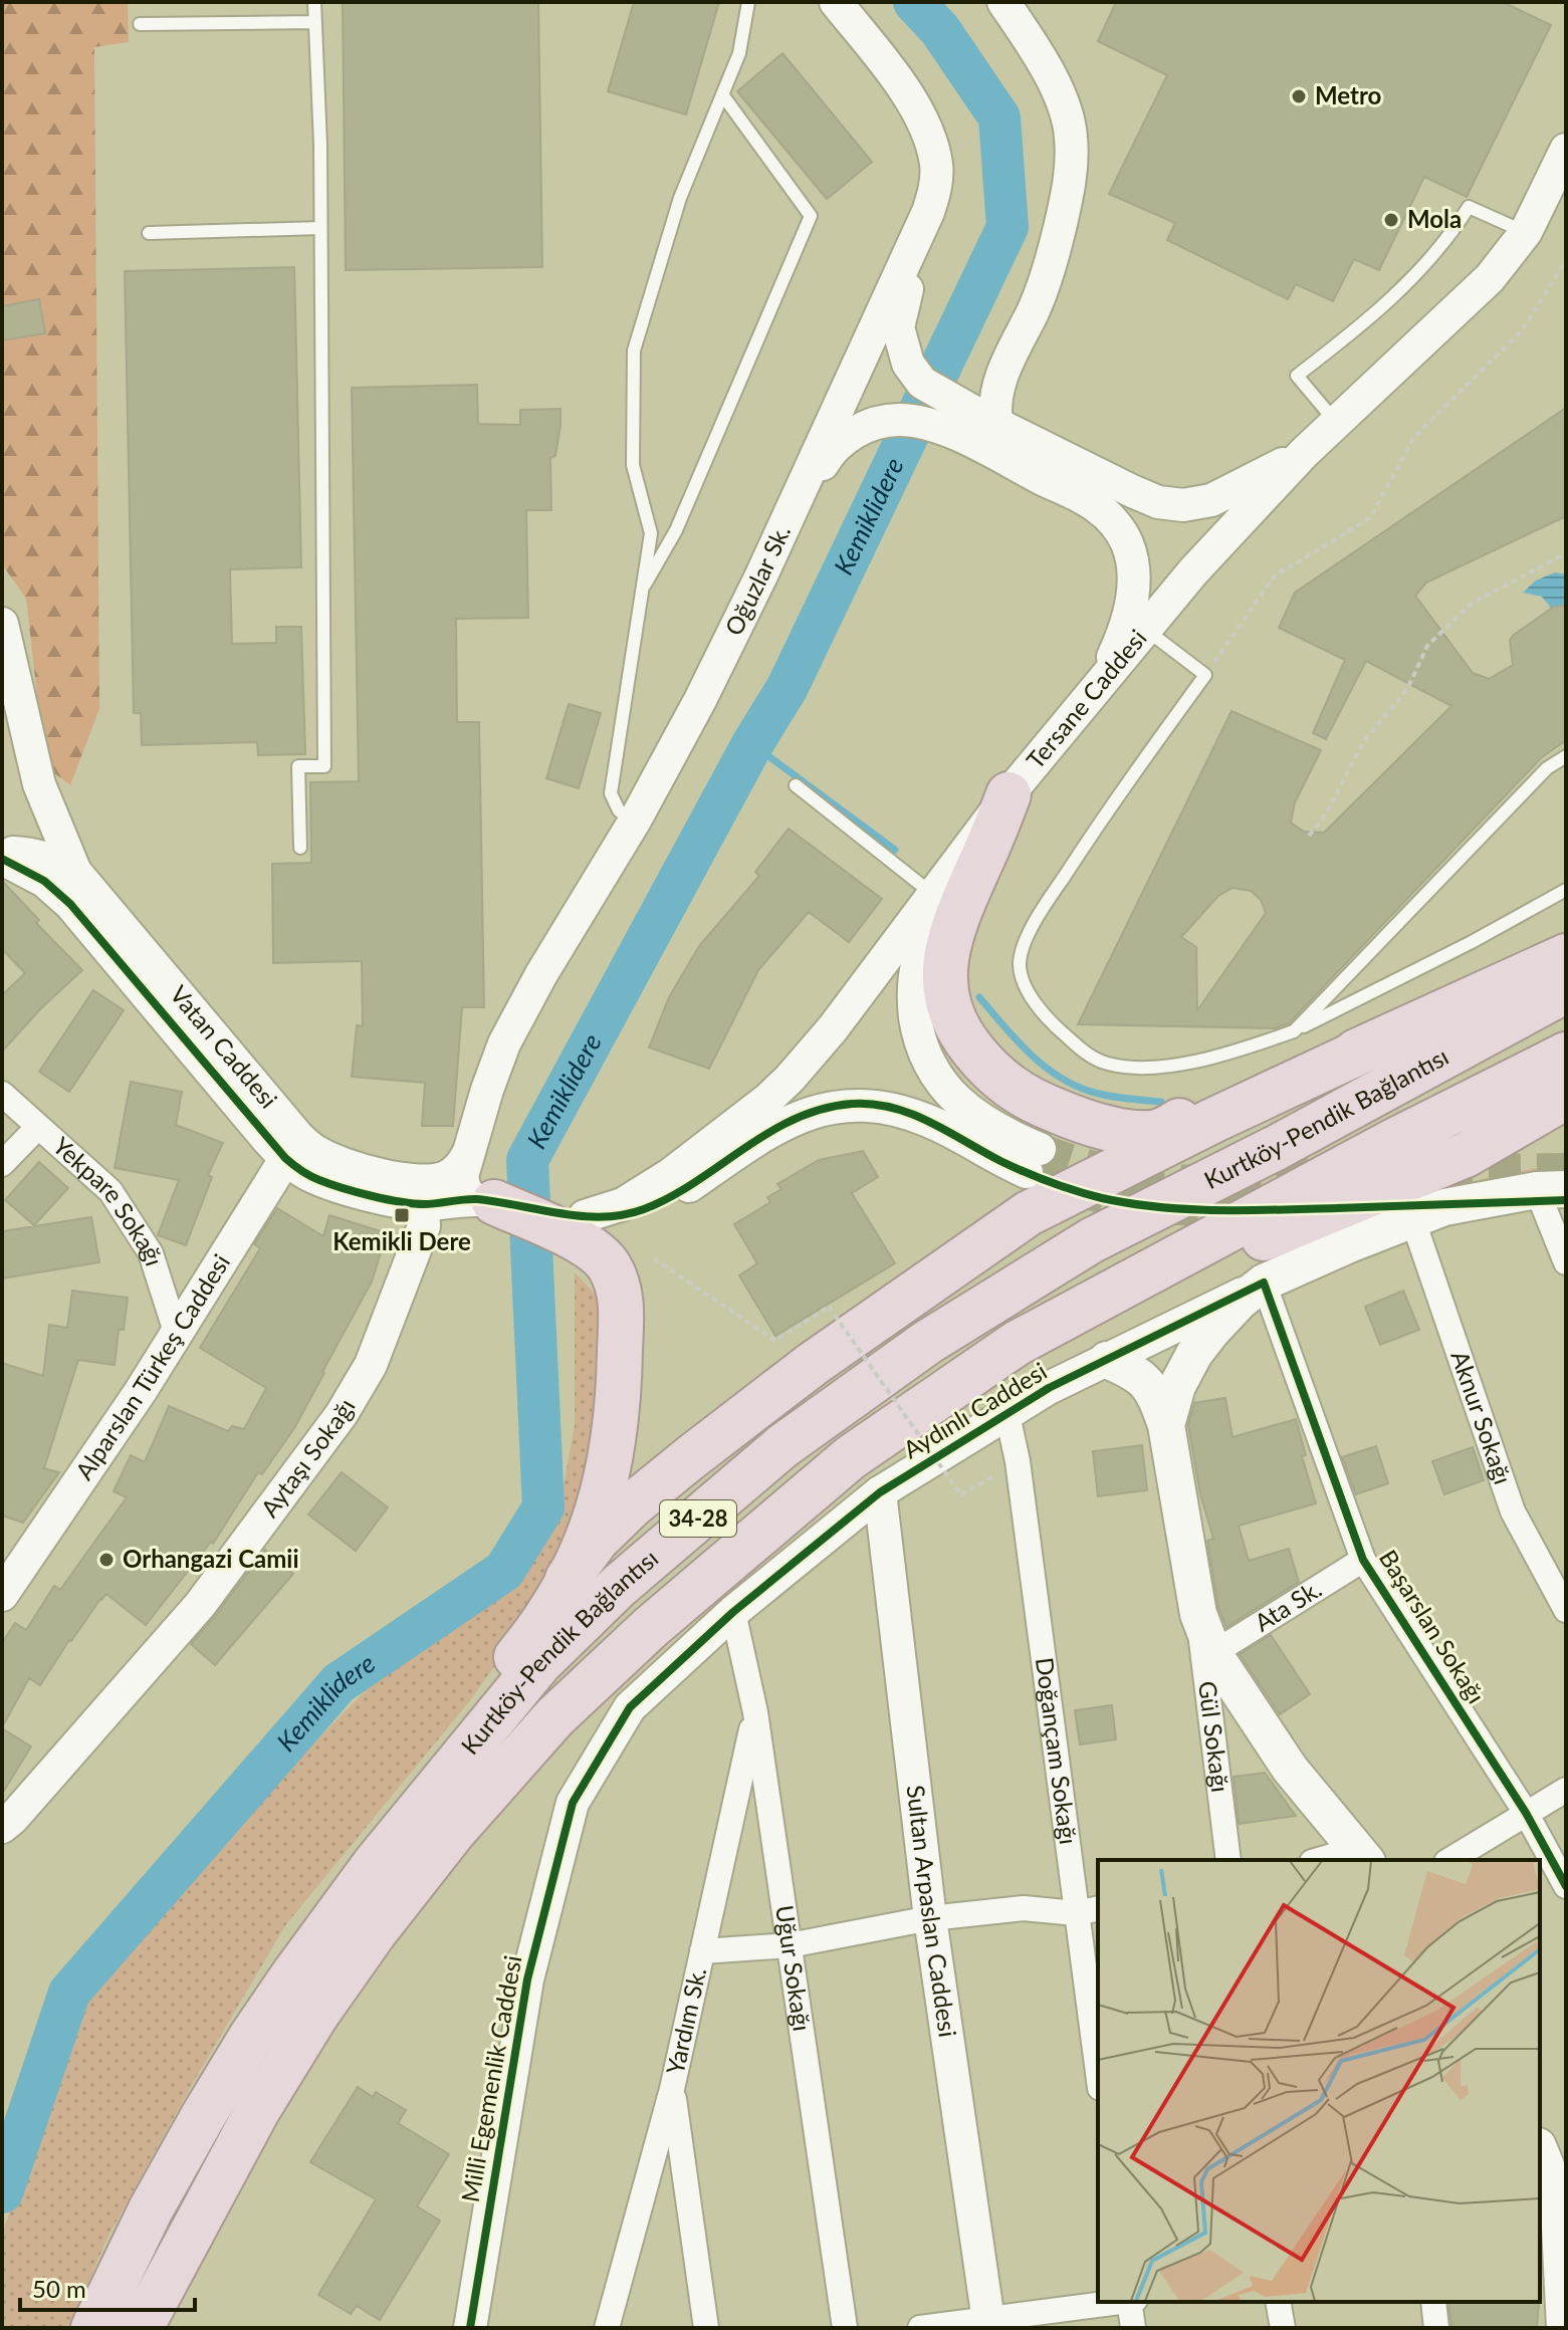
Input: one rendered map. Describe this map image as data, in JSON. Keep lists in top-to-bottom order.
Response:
{
  "streets": {
    "highway": ["Kurtköy-Pendik Bağlantısı", "34-28"],
    "main road": ["Aydınlı Caddesi"],
    "street": [
      "Oğuzlar Sk.",
      "Tersane Caddesi",
      "Vatan Caddesi",
      "Yekpare Sokağı",
      "Alparslan Türkeş Caddesi",
      "Aknur Sokağı",
      "Aytaşı Sokağı",
      "Ata Sk.",
      "Başarslan Sokağı",
      "Gül Sokağı",
      "Doğançam Sokağı",
      "Sultan Arpaslan Caddesi",
      "Uğur Sokağı",
      "Yardım Sk.",
      "Milli Egemenlik Caddesi"
    ]
  },
  "crossings": [
    ["Oğuzlar Sk.", "Vatan Caddesi"],
    ["Vatan Caddesi", "Alparslan Türkeş Caddesi"],
    ["Yekpare Sokağı", "Alparslan Türkeş Caddesi"],
    ["Aydınlı Caddesi", "Aknur Sokağı"],
    ["Aydınlı Caddesi", "Başarslan Sokağı"],
    ["Aydınlı Caddesi", "Doğançam Sokağı"],
    ["Aydınlı Caddesi", "Sultan Arpaslan Caddesi"],
    ["Aydınlı Caddesi", "Uğur Sokağı"],
    ["Aydınlı Caddesi", "Milli Egemenlik Caddesi"],
    ["Ata Sk.", "Başarslan Sokağı"],
    ["Uğur Sokağı", "Yardım Sk."],
    ["Uğur Sokağı", "Milli Egemenlik Caddesi"]
  ],
  "water": ["Kemiklidere"],
  "places": {
    "other": ["Metro", "Mola", "Orhangazi Camii"],
    "transit": ["Kemikli Dere"]
  },
  "scale_bar": "50 m"
}
